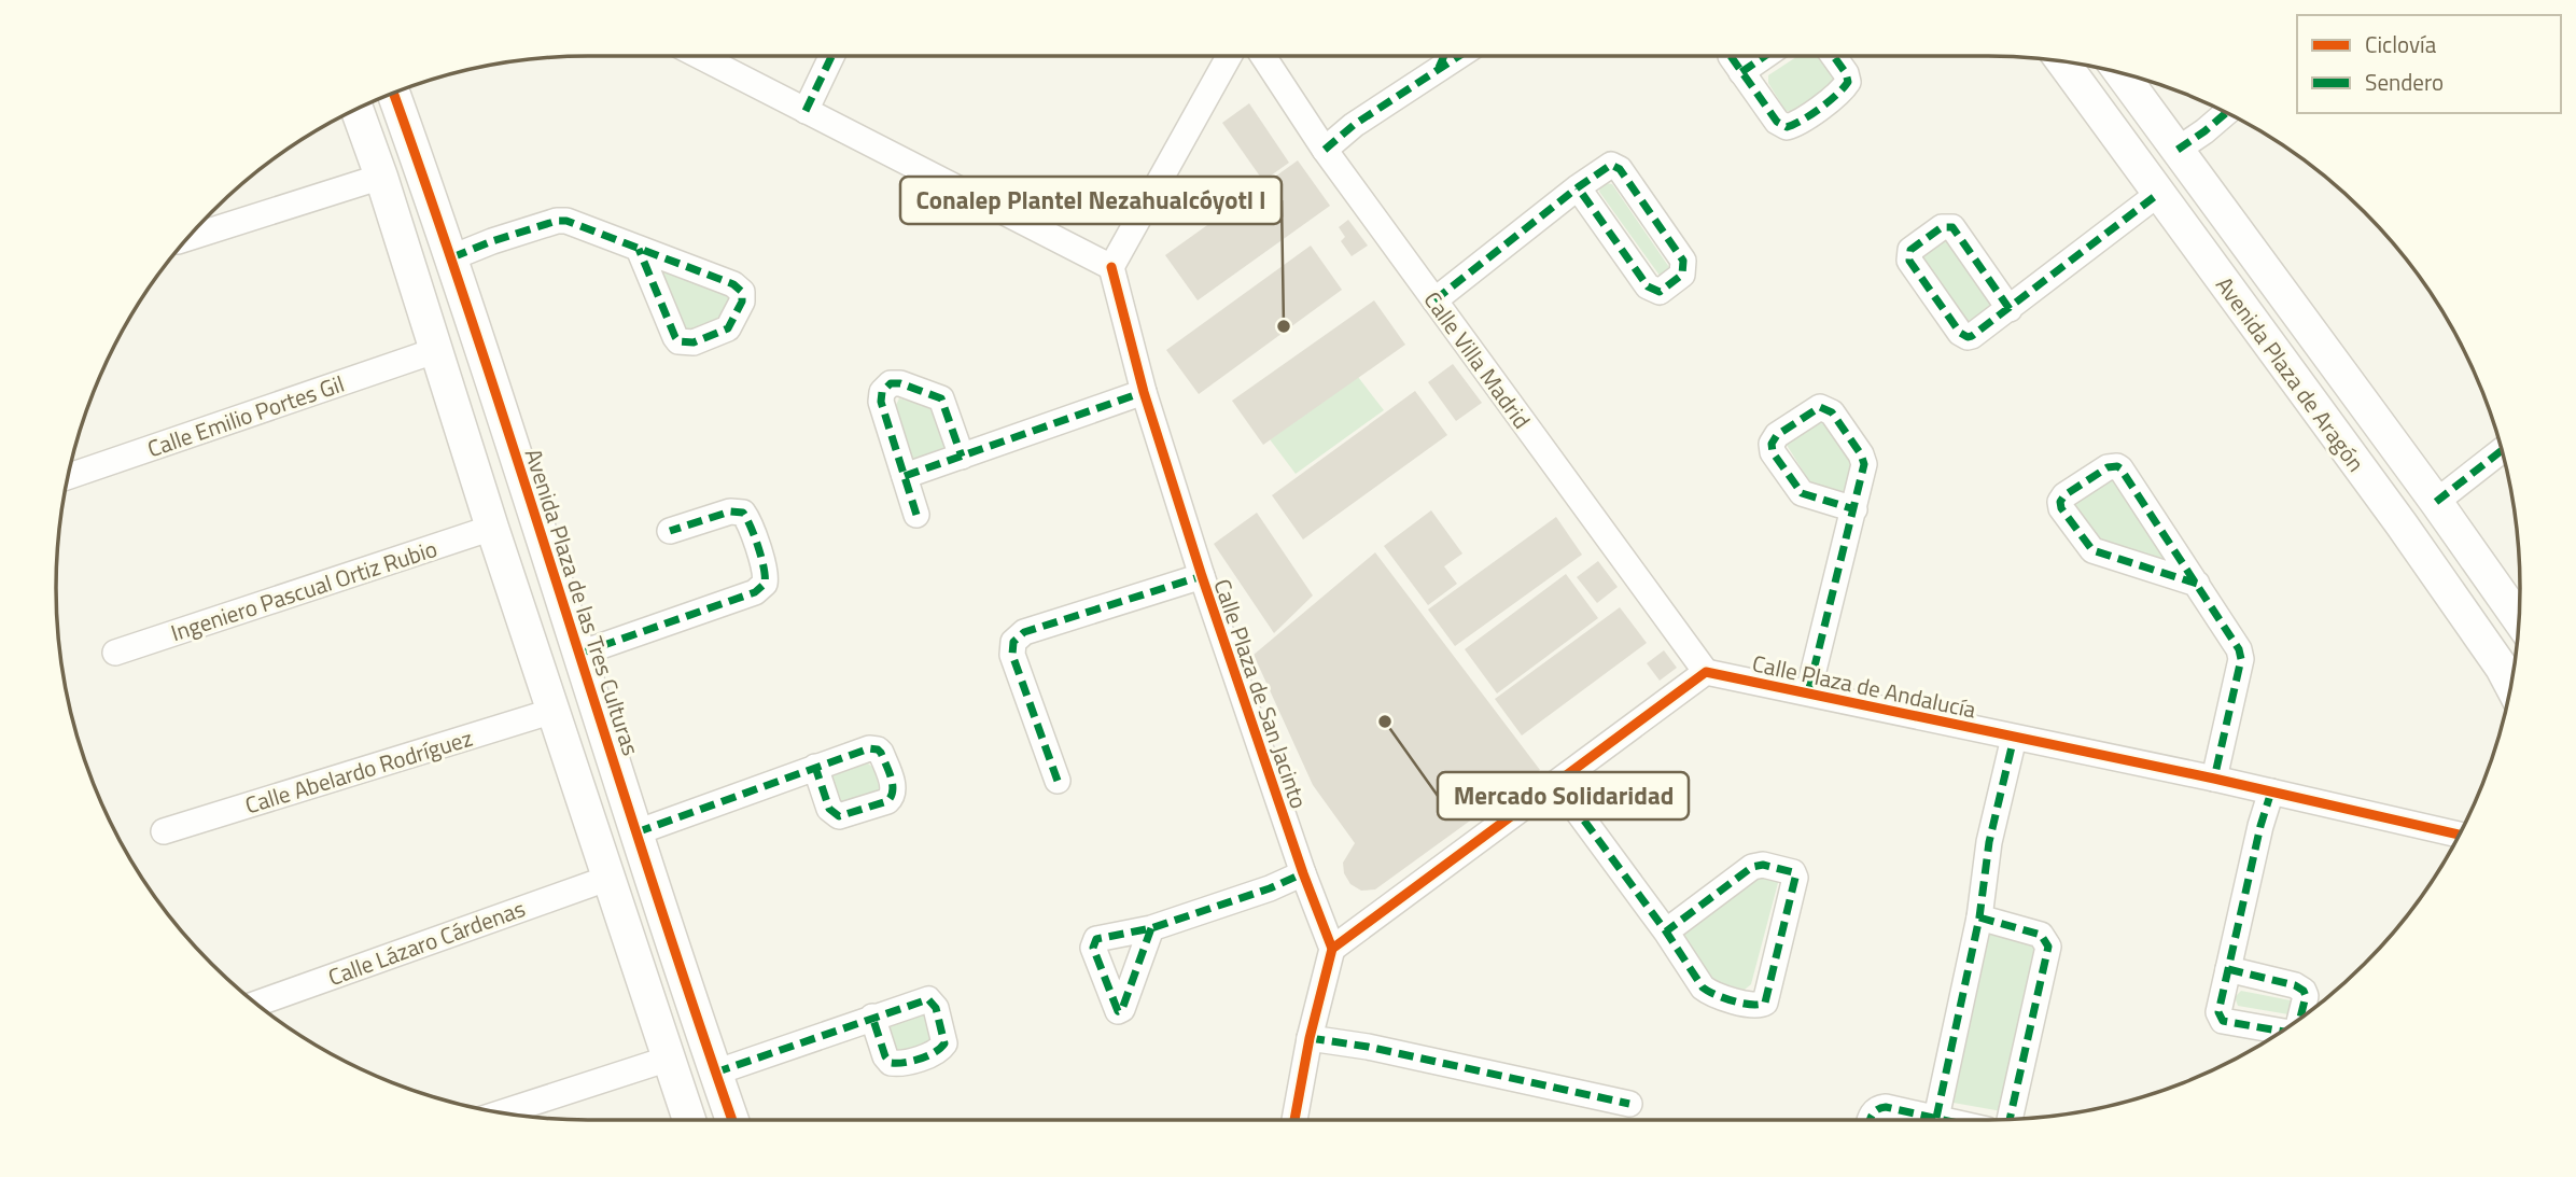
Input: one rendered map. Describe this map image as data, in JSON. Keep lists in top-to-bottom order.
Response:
{
  "streets": {
    "street": [
      "Calle Villa Madrid",
      "Avenida Plaza de Aragón",
      "Calle Emilio Portes Gil",
      "Ingeniero Pascual Ortiz Rubio",
      "Avenida Plaza de las Tres Culturas",
      "Calle Plaza de Andalucía",
      "Calle Plaza de San Jacinto",
      "Calle Abelardo Rodríguez",
      "Calle Lázaro Cárdenas"
    ]
  },
  "crossings": [
    ["Calle Villa Madrid", "Calle Plaza de Andalucía"]
  ],
  "places": ["Conalep Plantel Nezahualcóyotl I", "Mercado Solidaridad"],
  "legend": ["Ciclovía", "Sendero"]
}
